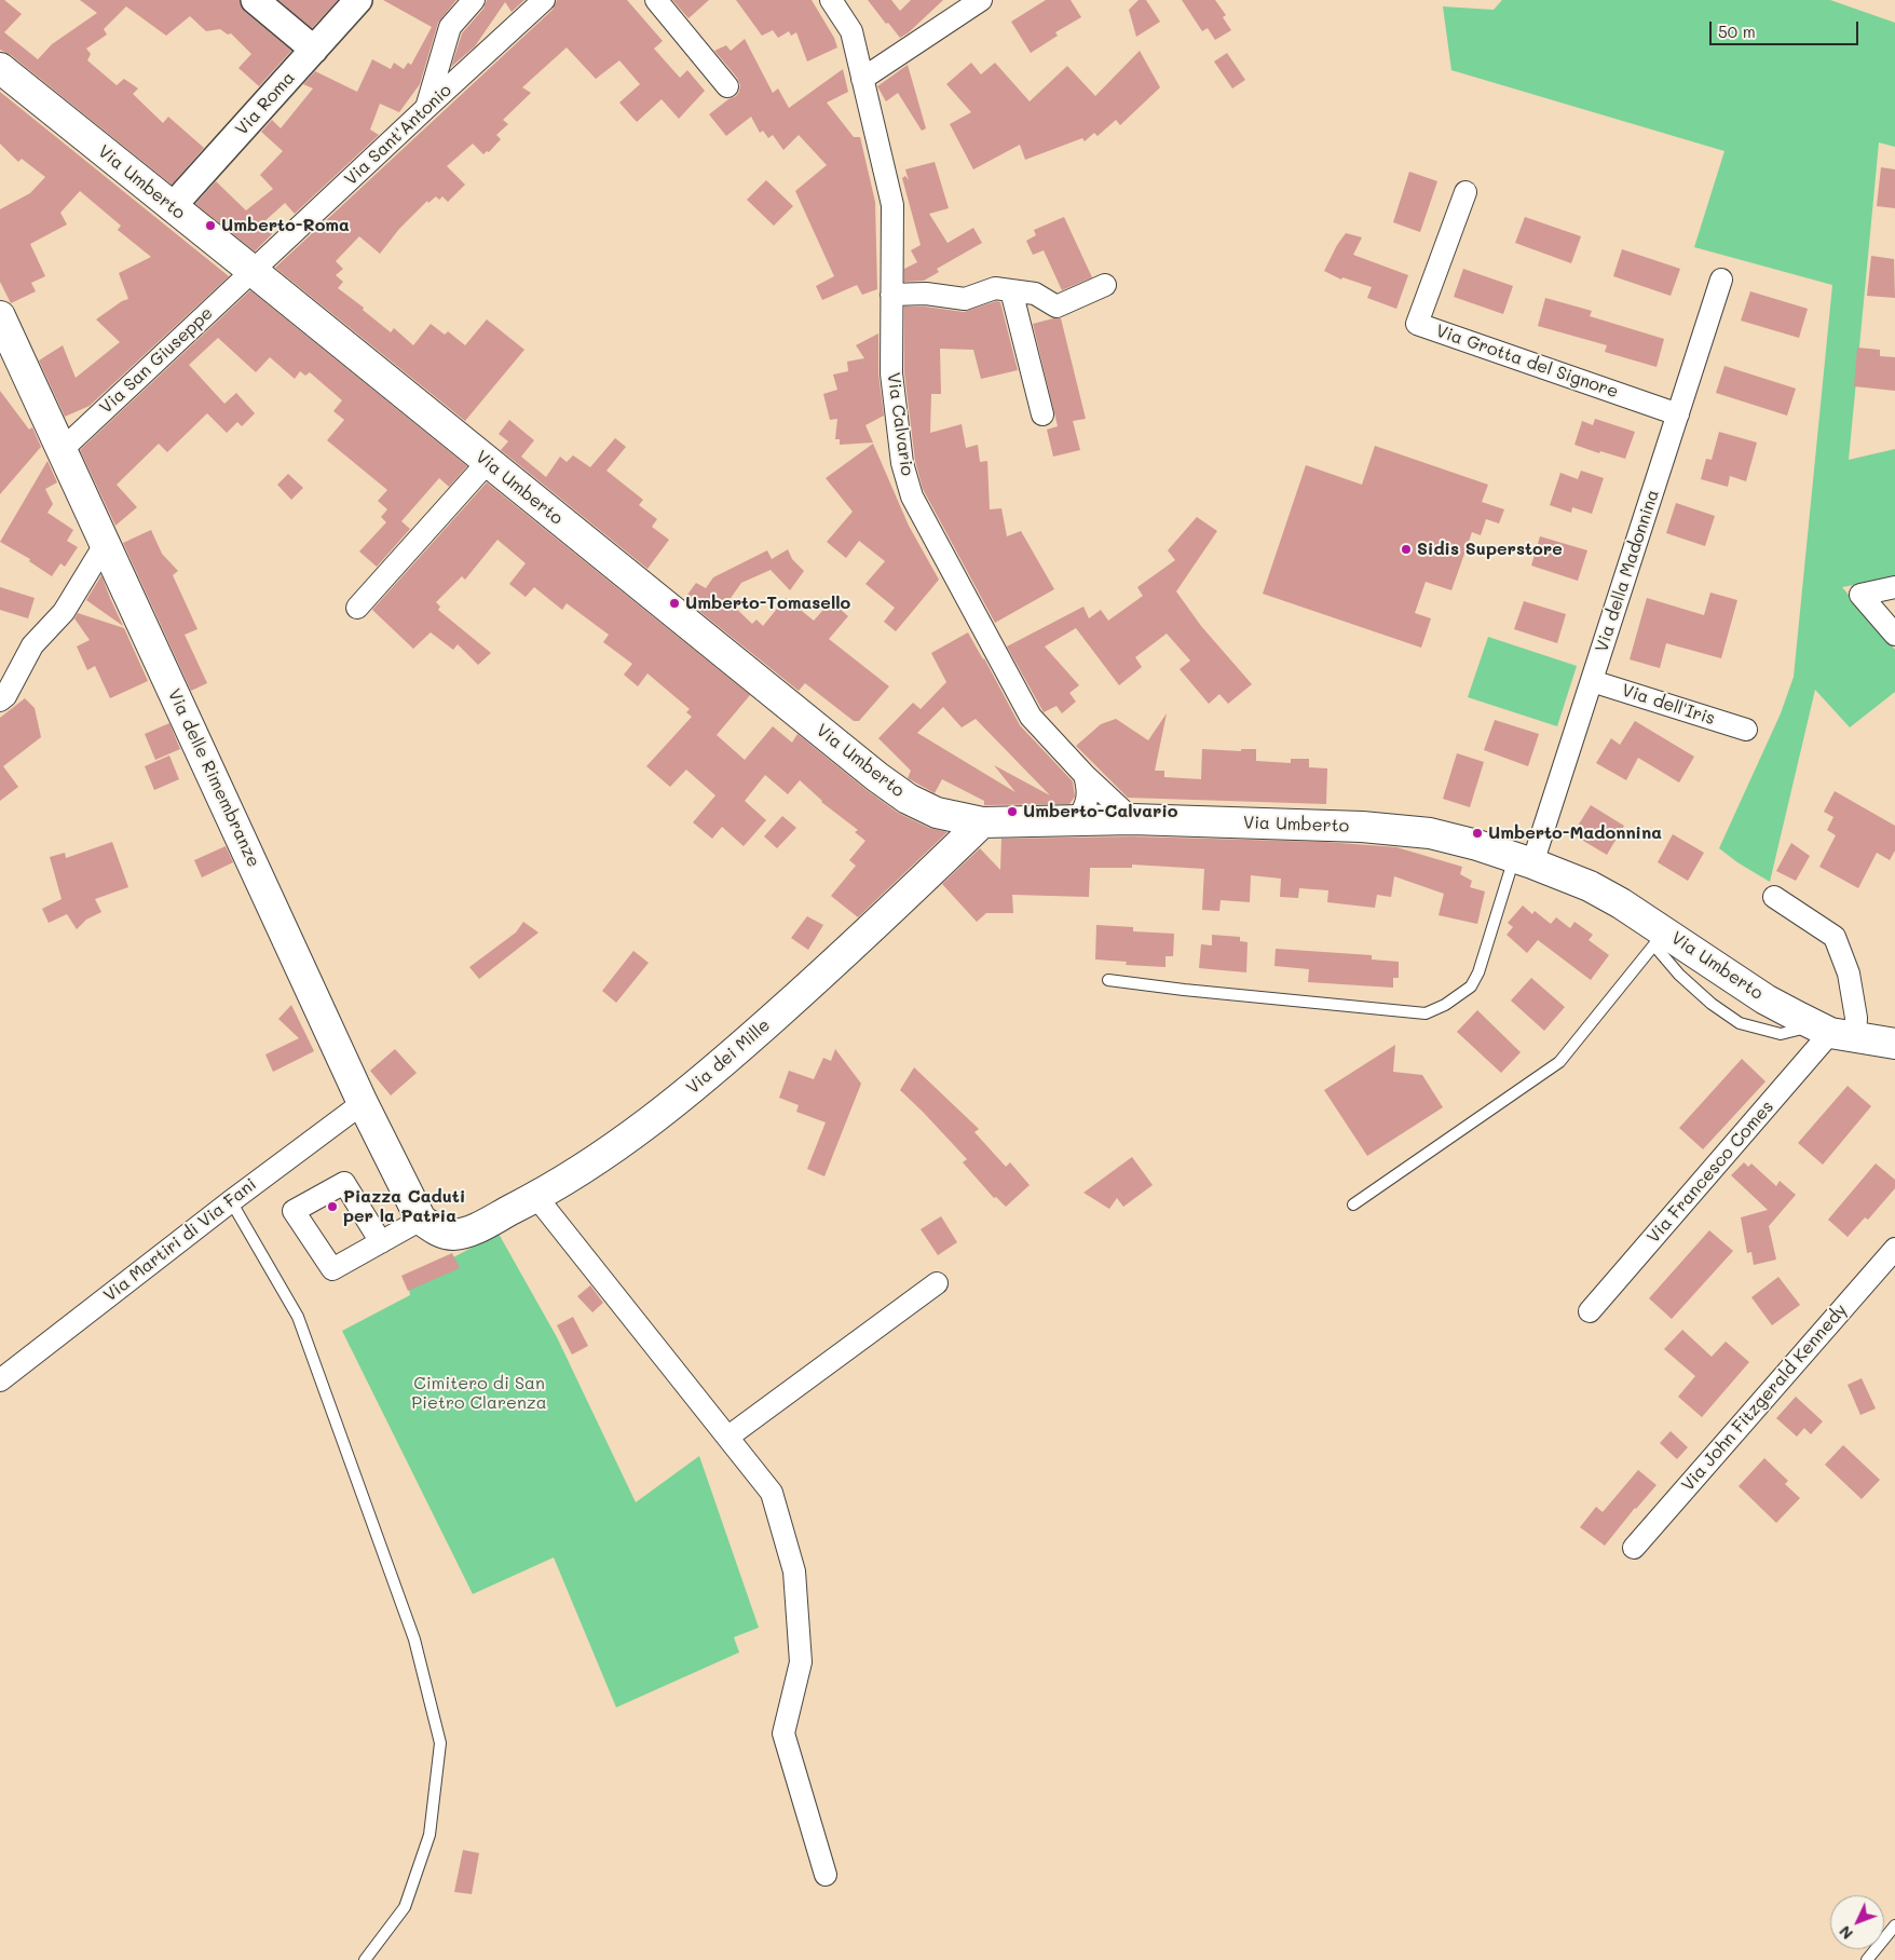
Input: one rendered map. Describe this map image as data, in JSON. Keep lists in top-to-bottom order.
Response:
{
  "streets": {
    "main road": ["Via Umberto", "Via delle Rimembranze", "Via dei Mille"],
    "street": [
      "Via Roma",
      "Via Sant'Antonio",
      "Via San Giuseppe",
      "Via Grotta del Signore",
      "Via Calvario",
      "Via della Madonnina",
      "Via dell'Iris",
      "Via Francesco Comes",
      "Via Martiri di Via Fani",
      "Via John Fitzgerald Kennedy"
    ]
  },
  "crossings": [
    ["Via Roma", "Via Umberto"],
    ["Via Sant'Antonio", "Via Umberto"],
    ["Via Sant'Antonio", "Via San Giuseppe"],
    ["Via Umberto", "Via San Giuseppe"],
    ["Via Umberto", "Via Calvario"],
    ["Via Umberto", "Via della Madonnina"],
    ["Via Umberto", "Via dei Mille"],
    ["Via Umberto", "Via Francesco Comes"],
    ["Via San Giuseppe", "Via delle Rimembranze"],
    ["Via Grotta del Signore", "Via della Madonnina"],
    ["Via della Madonnina", "Via dell'Iris"],
    ["Via delle Rimembranze", "Via dei Mille"],
    ["Via delle Rimembranze", "Via Martiri di Via Fani"]
  ],
  "parks": ["Cimitero di San Pietro Clarenza"],
  "places": [
    "Umberto-Roma",
    "Sidis Superstore",
    "Umberto-Tomasello",
    "Umberto-Calvario",
    "Umberto-Madonnina",
    "Piazza Caduti per la Patria"
  ],
  "scale_bar": "50 m",
  "north": "bottom left"
}
